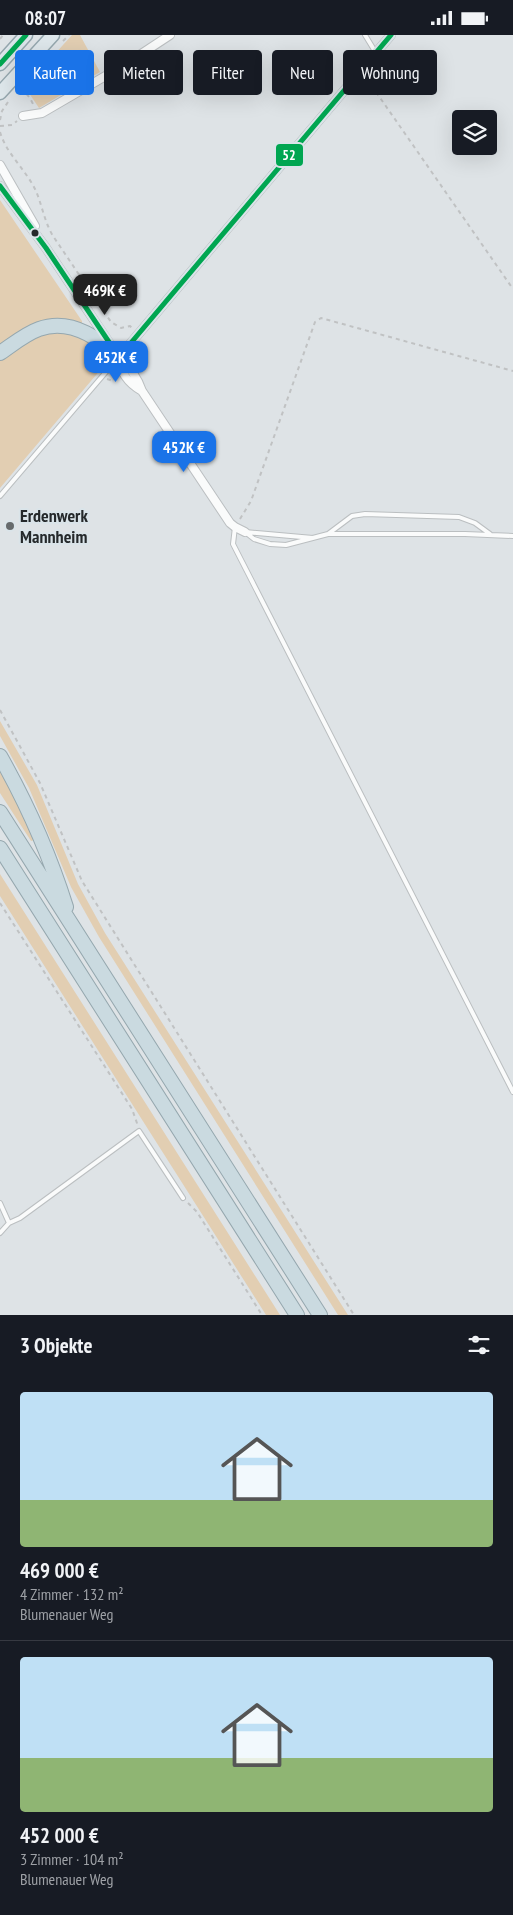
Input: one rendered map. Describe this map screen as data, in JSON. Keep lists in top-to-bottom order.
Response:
{
  "places": ["Erdenwerk Mannheim"],
  "lines": ["transit line 52"],
  "page": {
    "status": "08:07",
    "chip": [
      "Kaufen",
      "Mieten",
      "Filter",
      "Neu",
      "Wohnung"
    ],
    "price": ["469K €", "452K €", "452K €"],
    "heading": "3 Objekte",
    "list": [
      {
        "name": "469 000 €",
        "note": "4 Zimmer · 132 m² · Blumenauer Weg"
      },
      {
        "name": "452 000 €",
        "note": "3 Zimmer · 104 m² · Blumenauer Weg"
      }
    ]
  }
}
